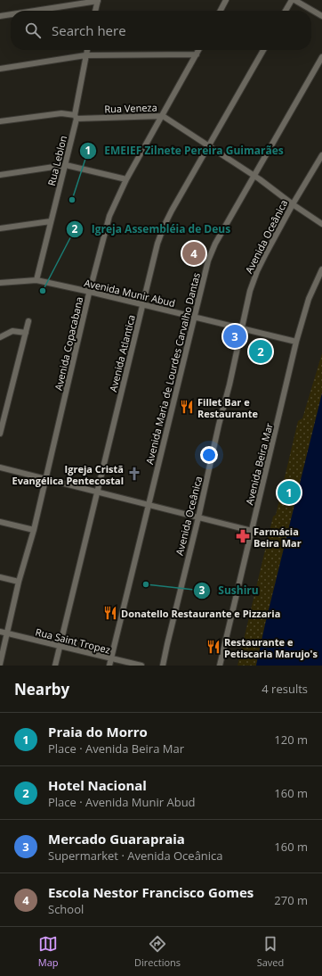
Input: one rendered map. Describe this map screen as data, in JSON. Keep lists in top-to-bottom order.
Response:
{
  "streets": {
    "street": [
      "Rua Veneza",
      "Rua Leblon",
      "Avenida Oceânica",
      "Avenida Munir Abud",
      "Avenida Copacabana",
      "Avenida Atlantica",
      "Avenida Maria de Lourdes Carvalho Dantas",
      "Avenida Beira Mar",
      "Rua Saint Tropez"
    ]
  },
  "crossings": [
    ["Rua Veneza", "Rua Leblon"],
    ["Rua Veneza", "Avenida Oceânica"],
    ["Rua Veneza", "Avenida Copacabana"],
    ["Rua Veneza", "Avenida Atlantica"],
    ["Rua Veneza", "Avenida Maria de Lourdes Carvalho Dantas"],
    ["Rua Leblon", "Avenida Munir Abud"],
    ["Avenida Oceânica", "Avenida Munir Abud"],
    ["Avenida Munir Abud", "Avenida Copacabana"],
    ["Avenida Munir Abud", "Avenida Atlantica"],
    ["Avenida Munir Abud", "Avenida Maria de Lourdes Carvalho Dantas"],
    ["Avenida Munir Abud", "Avenida Beira Mar"],
    ["Avenida Copacabana", "Rua Saint Tropez"],
    ["Avenida Atlantica", "Rua Saint Tropez"],
    ["Avenida Maria de Lourdes Carvalho Dantas", "Rua Saint Tropez"]
  ],
  "places": {
    "other": ["EMEIEF Zilnete Pereira Guimarães", "Igreja Assembléia de Deus", "Sushiru"],
    "restaurant": ["Fillet Bar e Restaurante", "Donatello Restaurante e Pizzaria", "Restaurante e Petiscaria Marujo's"],
    "church": ["Igreja Cristã Evangélica Pentecostal"],
    "pharmacy": ["Farmácia Beira Mar"]
  },
  "page": {
    "search": "Search here",
    "pins": [
      "4",
      "3",
      "2",
      "1"
    ],
    "heading": ["Nearby", "4 results"],
    "list": [
      {
        "mark": "1",
        "name": "Praia do Morro",
        "note": "Place · Avenida Beira Mar",
        "value": "120 m"
      },
      {
        "mark": "2",
        "name": "Hotel Nacional",
        "note": "Place · Avenida Munir Abud",
        "value": "160 m"
      },
      {
        "mark": "3",
        "name": "Mercado Guarapraia",
        "note": "Supermarket · Avenida Oceânica",
        "value": "160 m"
      },
      {
        "mark": "4",
        "name": "Escola Nestor Francisco Gomes",
        "note": "School",
        "value": "270 m"
      }
    ],
    "nav": ["Map", "Directions", "Saved"]
  }
}
